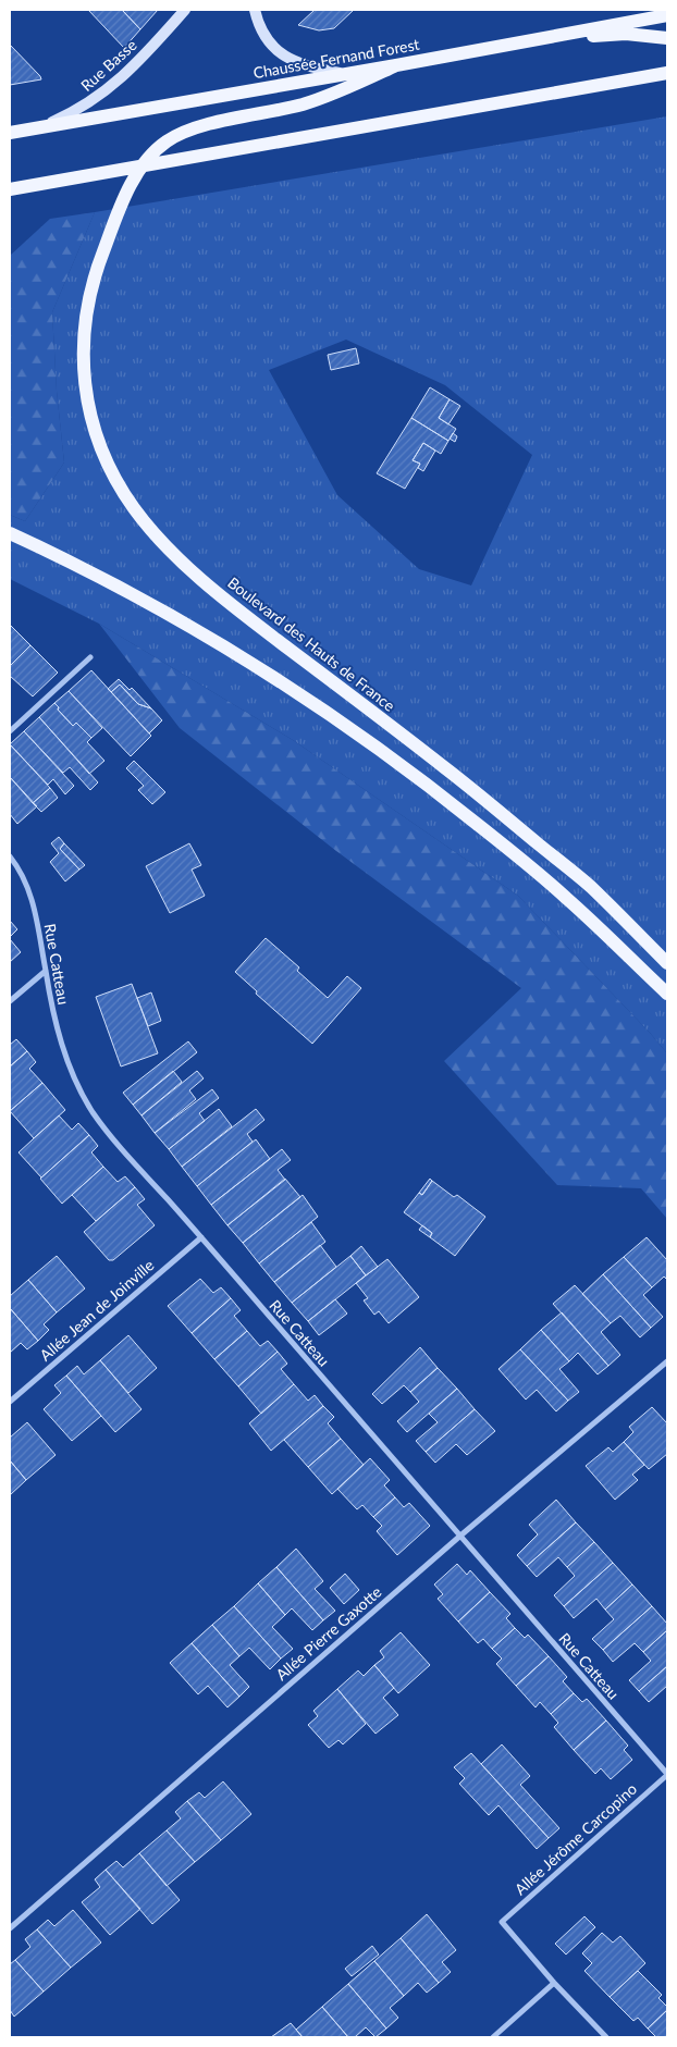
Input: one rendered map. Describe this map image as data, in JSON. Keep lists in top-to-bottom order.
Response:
{
  "streets": {
    "main road": ["Chaussée Fernand Forest", "Boulevard des Hauts de France"],
    "street": [
      "Rue Basse",
      "Rue Catteau",
      "Allée Jean de Joinville",
      "Allée Pierre Gaxotte",
      "Allée Jérôme Carcopino"
    ]
  },
  "crossings": [
    ["Chaussée Fernand Forest", "Rue Basse"],
    ["Rue Catteau", "Allée Jean de Joinville"],
    ["Rue Catteau", "Allée Pierre Gaxotte"],
    ["Rue Catteau", "Allée Jérôme Carcopino"]
  ]
}
